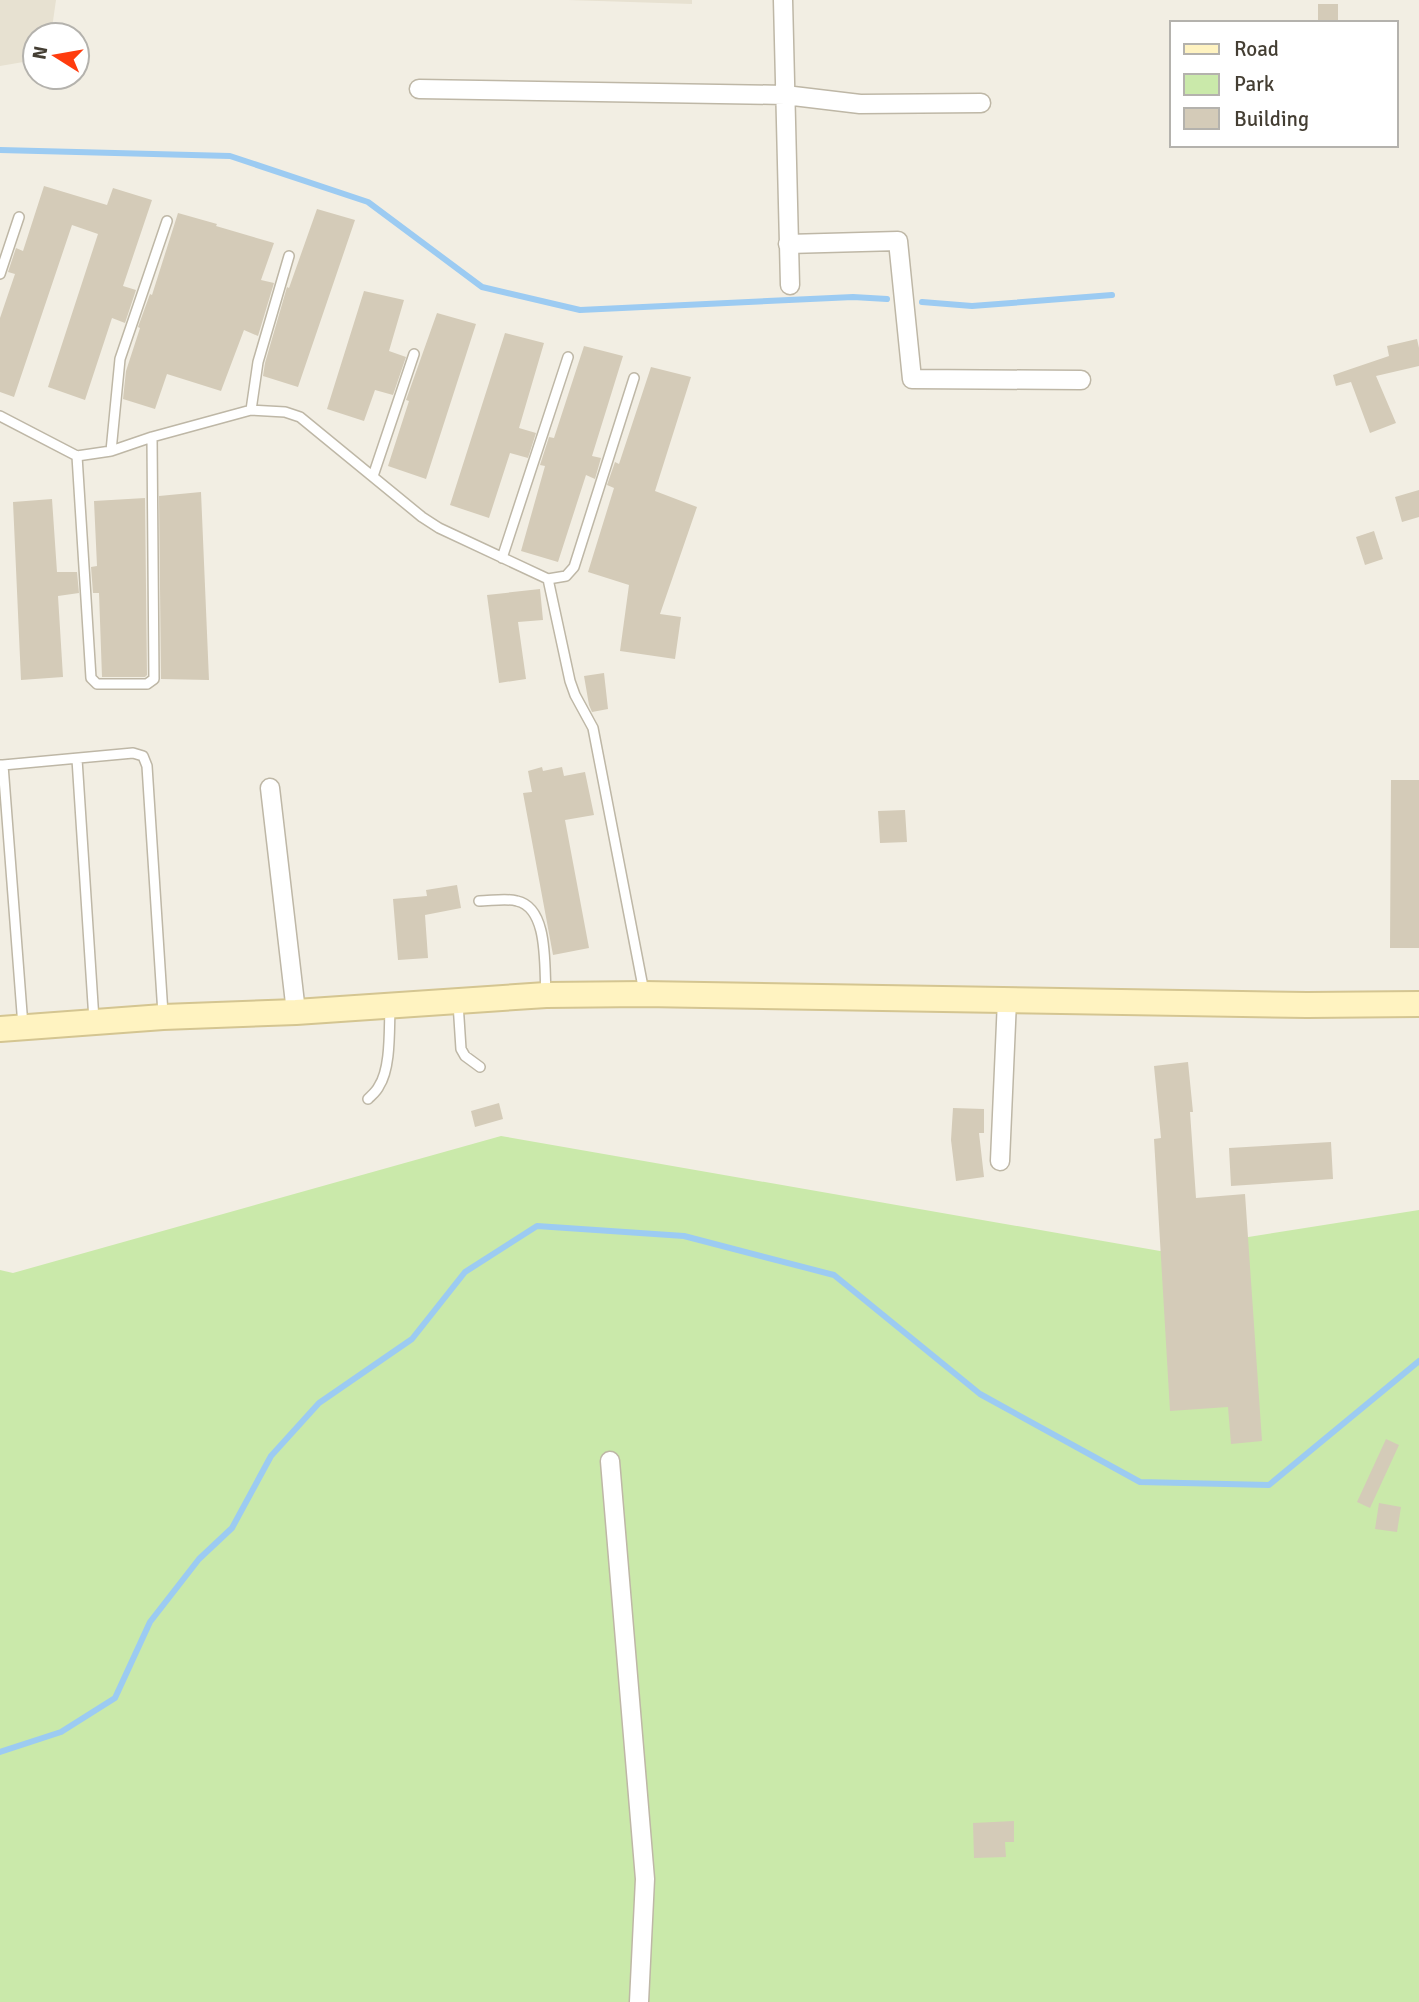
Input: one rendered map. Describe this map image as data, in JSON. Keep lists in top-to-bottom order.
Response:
{
  "legend": ["Road", "Park", "Building"],
  "north": "left"
}
